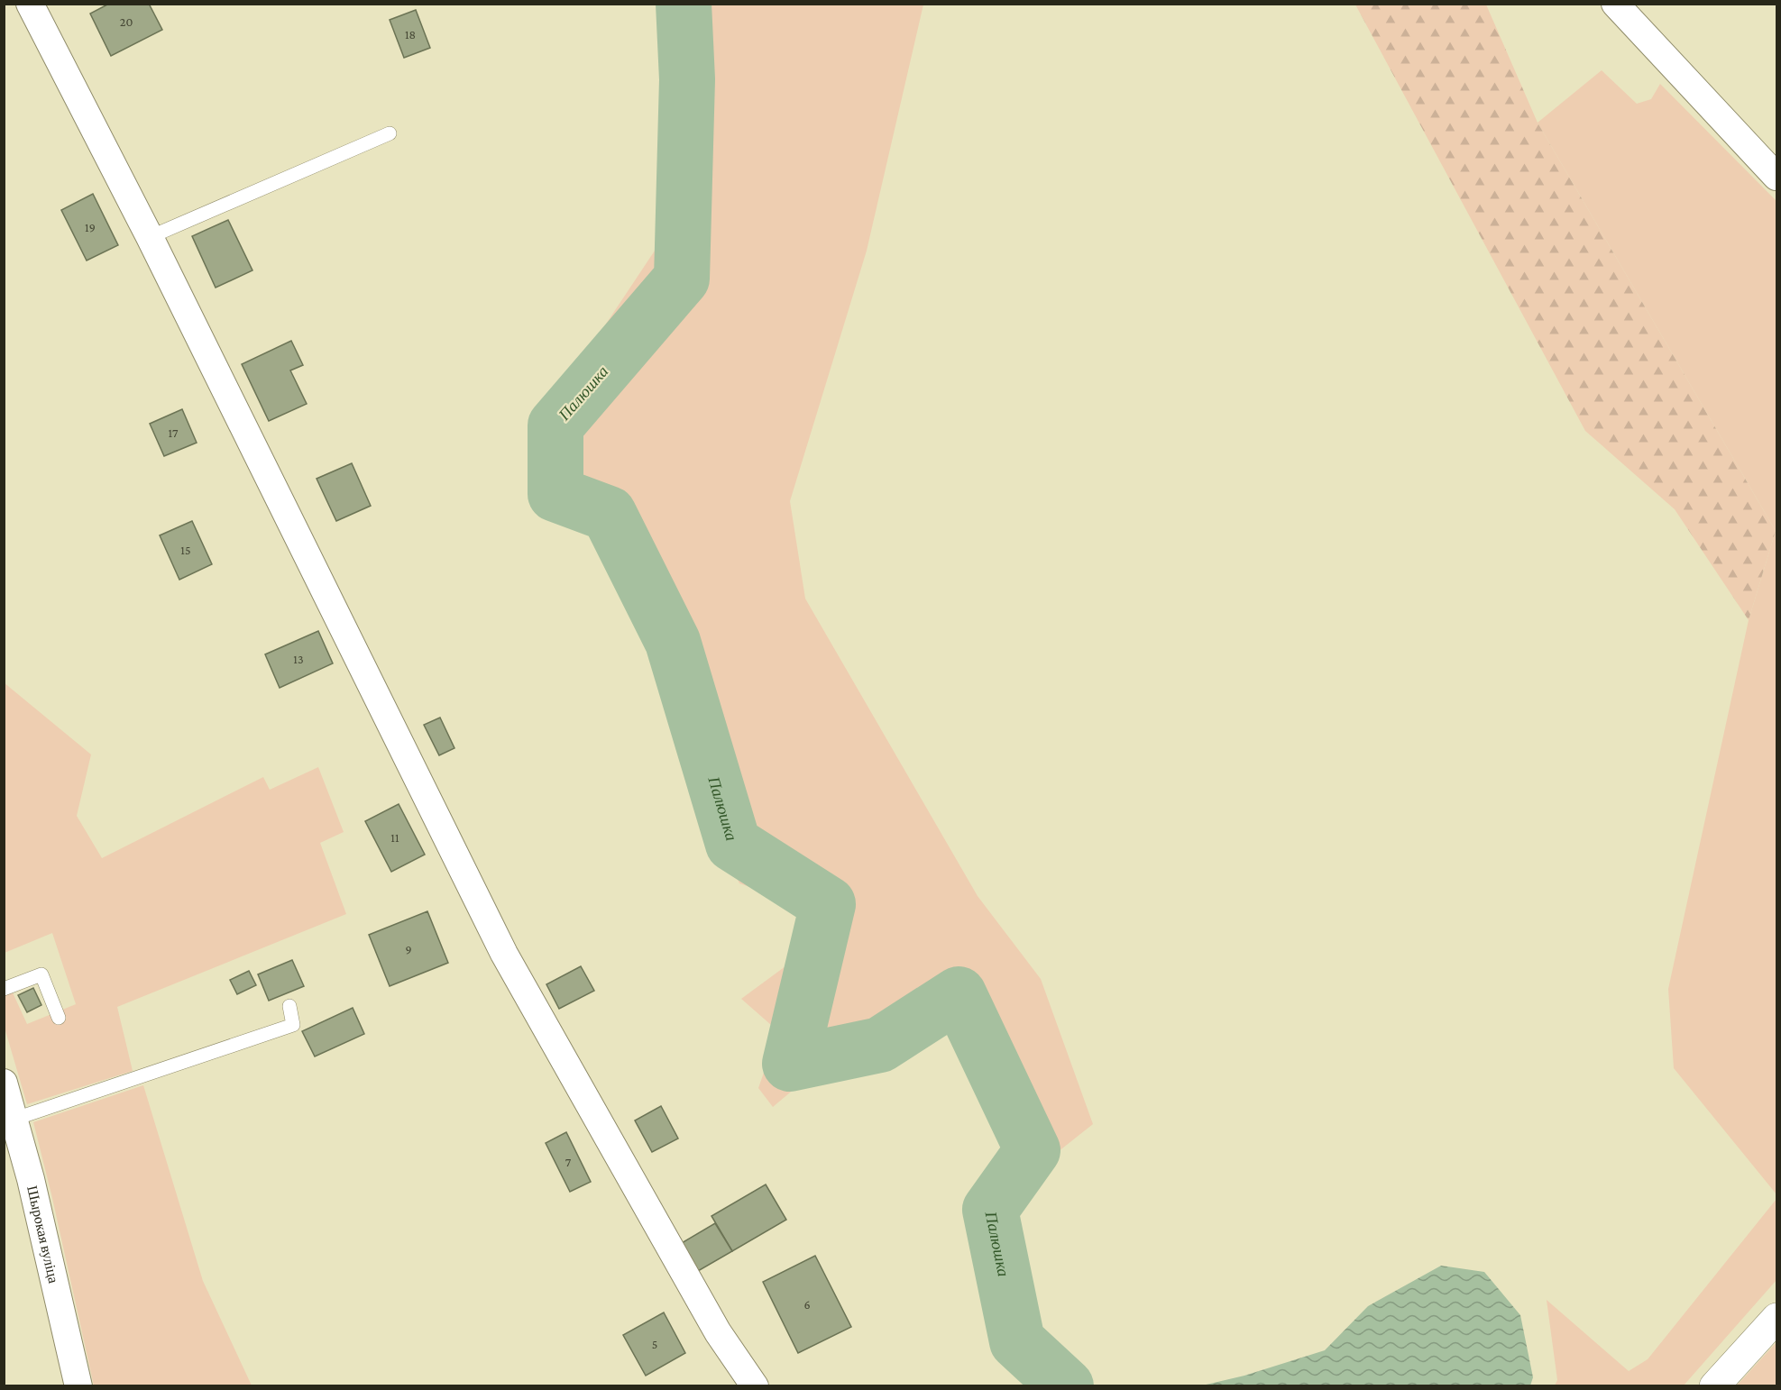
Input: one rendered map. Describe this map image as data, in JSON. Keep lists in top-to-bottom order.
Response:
{
  "streets": {
    "street": ["Шырокая вуліца"]
  },
  "water": ["Палюшка"],
  "house_numbers": [
    "20",
    "18",
    "19",
    "17",
    "15",
    "13",
    "11",
    "9",
    "7",
    "6",
    "5"
  ]
}
